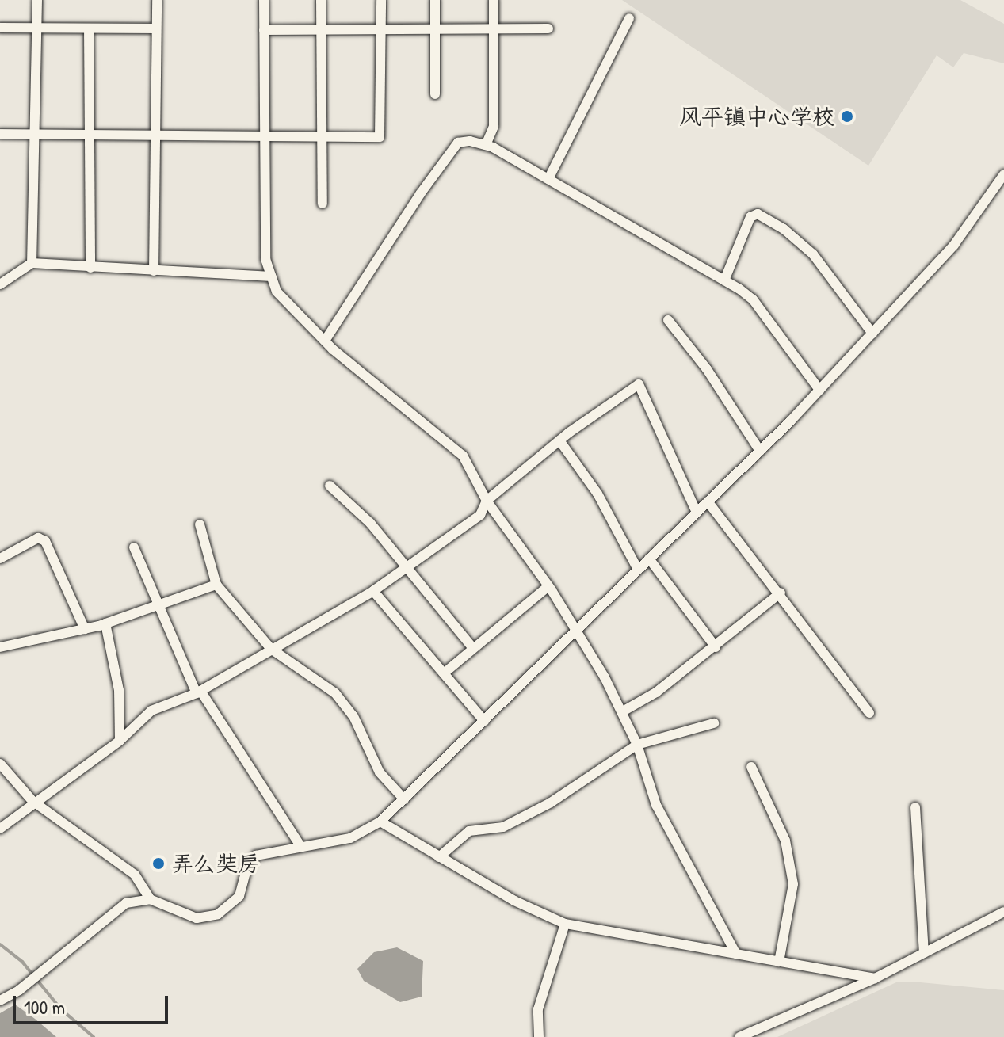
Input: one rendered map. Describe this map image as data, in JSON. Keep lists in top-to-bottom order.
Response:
{
  "places": ["风平镇中心学校", "弄么奘房"],
  "scale_bar": "100 m"
}
